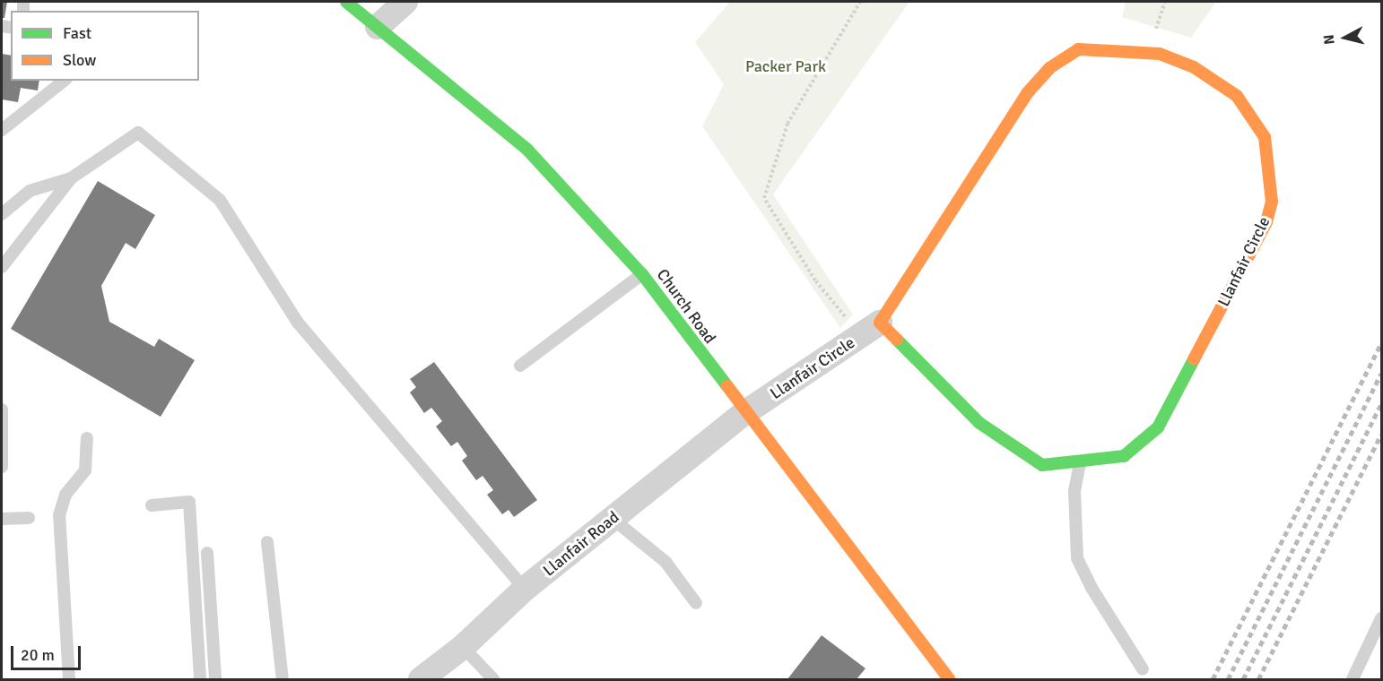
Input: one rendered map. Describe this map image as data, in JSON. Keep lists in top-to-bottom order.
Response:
{
  "streets": {
    "street": ["Llanfair Circle", "Church Road", "Llanfair Road"]
  },
  "crossings": [
    ["Llanfair Circle", "Church Road"],
    ["Llanfair Circle", "Llanfair Road"],
    ["Church Road", "Llanfair Road"]
  ],
  "parks": ["Packer Park"],
  "legend": ["Fast", "Slow"],
  "scale_bar": "20 m",
  "north": "left"
}
